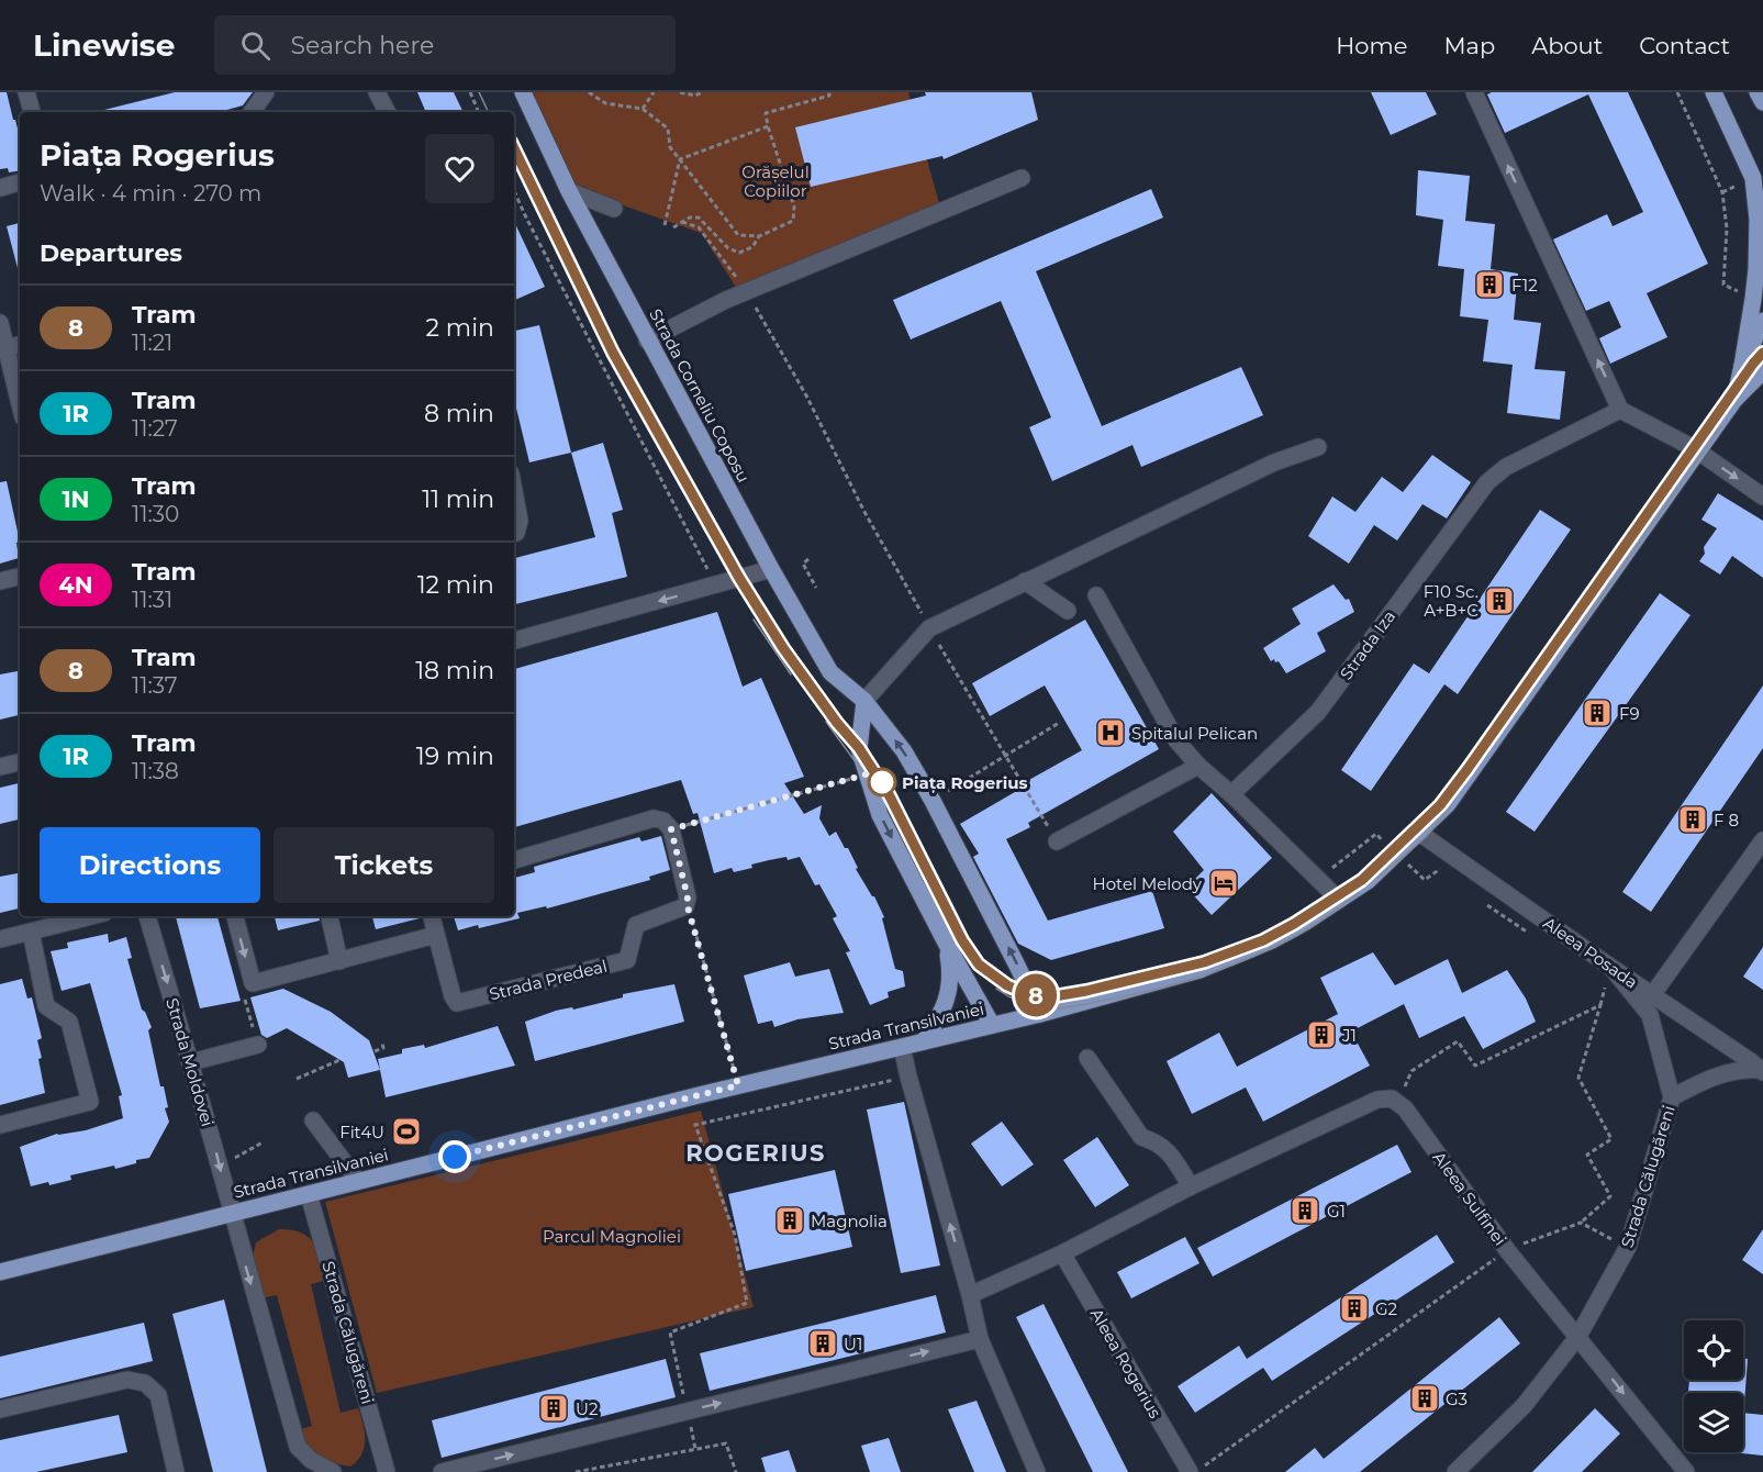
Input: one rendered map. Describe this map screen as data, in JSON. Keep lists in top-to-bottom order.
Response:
{
  "streets": {
    "main road": ["Strada Corneliu Coposu", "Strada Transilvaniei"],
    "street": [
      "Strada Iza",
      "Aleea Posada",
      "Strada Predeal",
      "Strada Moldovei",
      "Strada Călugăreni",
      "Aleea Sulfinei",
      "Aleea Rogerius"
    ]
  },
  "crossings": [
    ["Strada Corneliu Coposu", "Strada Transilvaniei"],
    ["Aleea Posada", "Strada Transilvaniei"],
    ["Aleea Posada", "Strada Călugăreni"],
    ["Strada Transilvaniei", "Strada Moldovei"],
    ["Strada Transilvaniei", "Strada Călugăreni"],
    ["Strada Călugăreni", "Aleea Sulfinei"]
  ],
  "one_way": ["Aleea Sulfinei"],
  "districts": ["ROGERIUS"],
  "parks": ["Orășelul Copiilor", "Parcul Magnoliei"],
  "places": {
    "building": [
      "F12",
      "F10 Sc. A+B+C",
      "F9",
      "F 8",
      "J1",
      "G1",
      "Magnolia",
      "G2",
      "U1",
      "G3",
      "U2"
    ],
    "hospital": ["Spitalul Pelican"],
    "other": ["Piața Rogerius"],
    "hotel": ["Hotel Melody"],
    "sports": ["Fit4U"]
  },
  "lines": ["tram line 8"],
  "page": {
    "header": "Linewise",
    "search": "Search here",
    "nav": [
      "Home",
      "Map",
      "About",
      "Contact"
    ],
    "on_map": "8",
    "heading": [
      ["Piața Rogerius", "Walk · 4 min · 270 m"],
      "Departures"
    ],
    "list": [
      {
        "mark": "8",
        "name": "Tram",
        "note": "11:21",
        "value": "2 min"
      },
      {
        "mark": "1R",
        "name": "Tram",
        "note": "11:27",
        "value": "8 min"
      },
      {
        "mark": "1N",
        "name": "Tram",
        "note": "11:30",
        "value": "11 min"
      },
      {
        "mark": "4N",
        "name": "Tram",
        "note": "11:31",
        "value": "12 min"
      },
      {
        "mark": "8",
        "name": "Tram",
        "note": "11:37",
        "value": "18 min"
      },
      {
        "mark": "1R",
        "name": "Tram",
        "note": "11:38",
        "value": "19 min"
      }
    ],
    "buttons": ["Directions", "Tickets"]
  }
}
